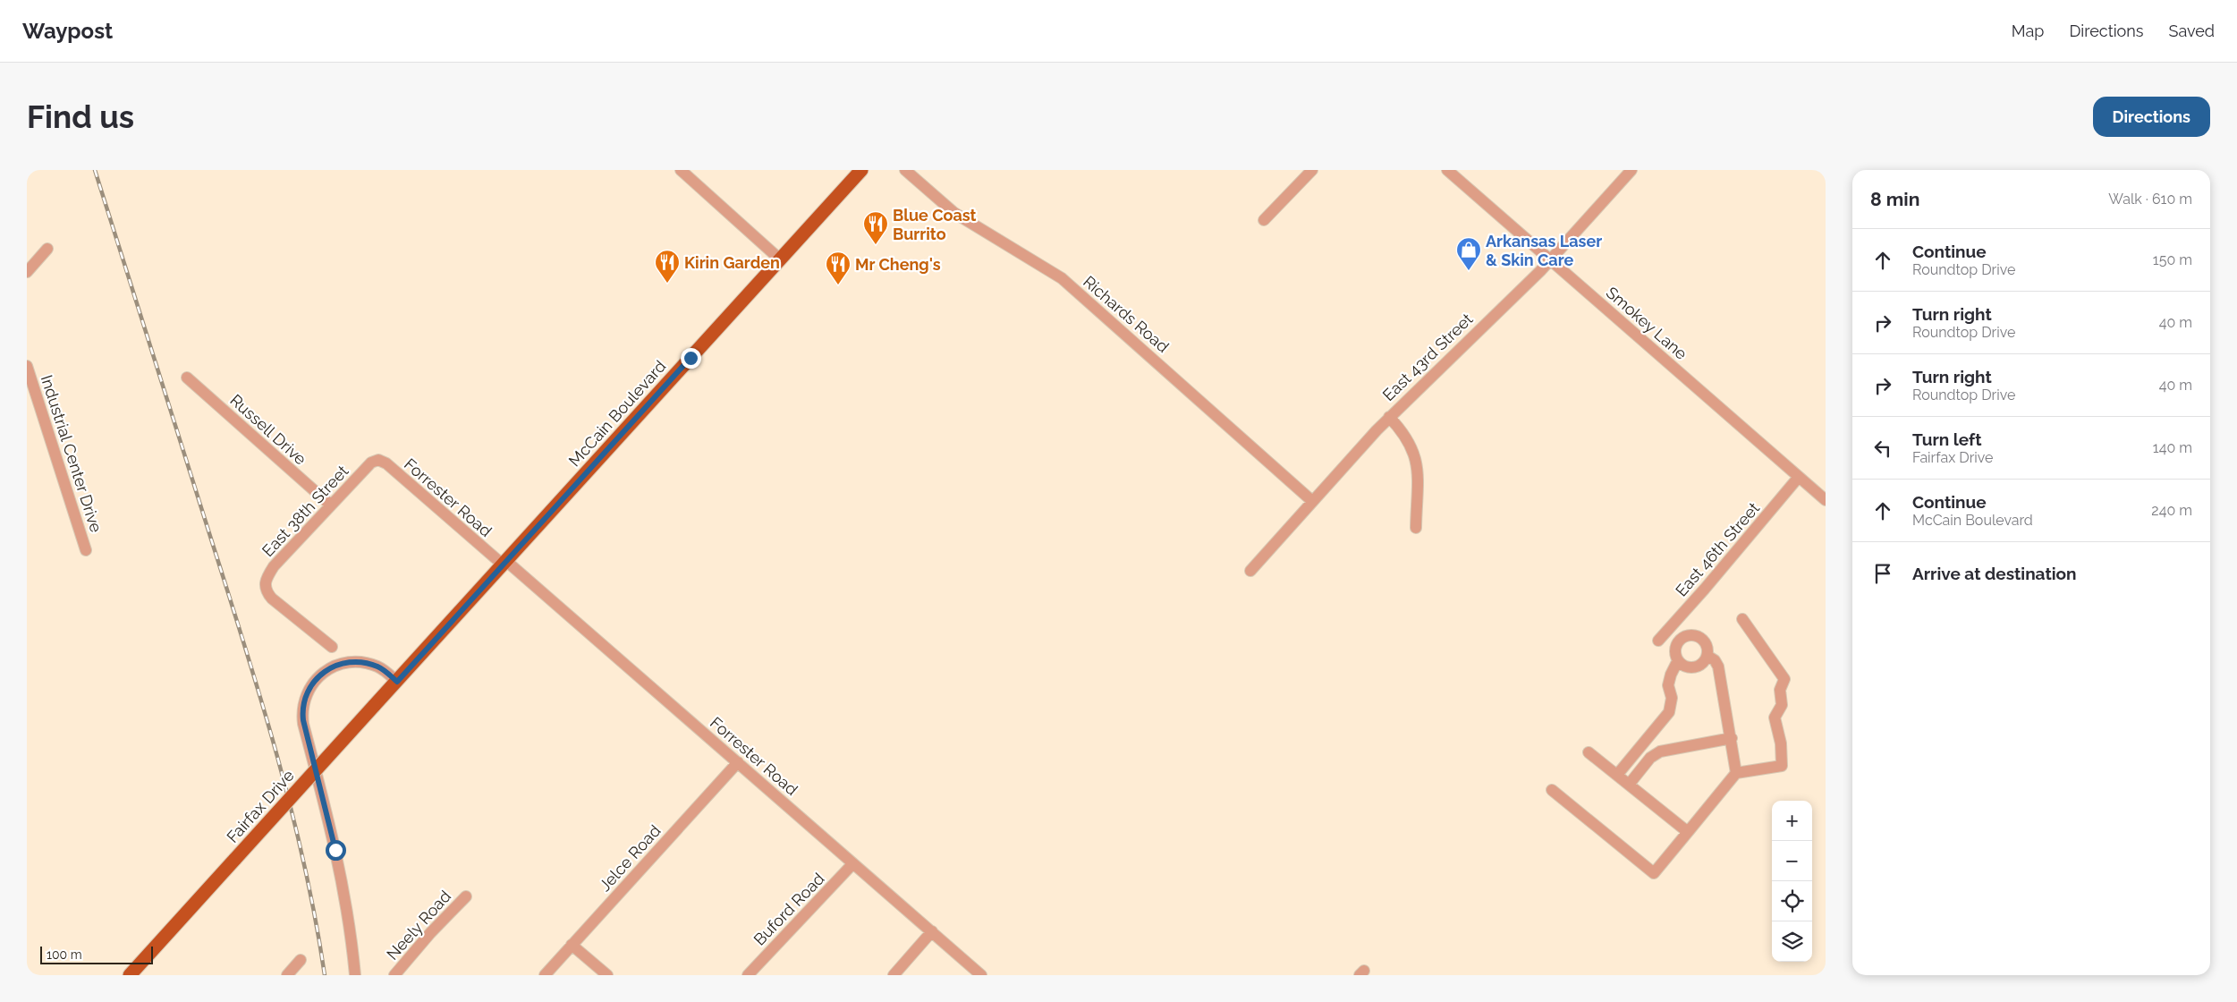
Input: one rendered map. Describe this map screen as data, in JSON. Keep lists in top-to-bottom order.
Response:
{
  "streets": {
    "main road": ["McCain Boulevard", "Fairfax Drive"],
    "street": [
      "Richards Road",
      "Smokey Lane",
      "East 43rd Street",
      "Russell Drive",
      "Industrial Center Drive",
      "Forrester Road",
      "East 38th Street",
      "East 46th Street",
      "Jelce Road",
      "Buford Road",
      "Neely Road"
    ]
  },
  "crossings": [
    ["Richards Road", "East 43rd Street"],
    ["Smokey Lane", "East 43rd Street"],
    ["Smokey Lane", "East 46th Street"],
    ["McCain Boulevard", "Forrester Road"],
    ["McCain Boulevard", "Fairfax Drive"],
    ["Russell Drive", "East 38th Street"],
    ["Forrester Road", "East 38th Street"],
    ["Forrester Road", "Fairfax Drive"],
    ["Forrester Road", "Jelce Road"],
    ["Forrester Road", "Buford Road"]
  ],
  "places": {
    "restaurant": ["Blue Coast Burrito", "Kirin Garden", "Mr Cheng's"],
    "shop": ["Arkansas Laser & Skin Care"]
  },
  "scale_bar": "100 m",
  "page": {
    "header": "Waypost",
    "nav": ["Map", "Directions", "Saved"],
    "buttons": "Directions",
    "title": "Find us",
    "heading": ["8 min", "Walk · 610 m"],
    "list": [
      ["Continue", "Roundtop Drive", "150 m"],
      ["Turn right", "Roundtop Drive", "40 m"],
      ["Turn right", "Roundtop Drive", "40 m"],
      ["Turn left", "Fairfax Drive", "140 m"],
      ["Continue", "McCain Boulevard", "240 m"],
      "Arrive at destination"
    ],
    "map_buttons": ["+", "−"],
    "scale": "100 m"
  }
}
